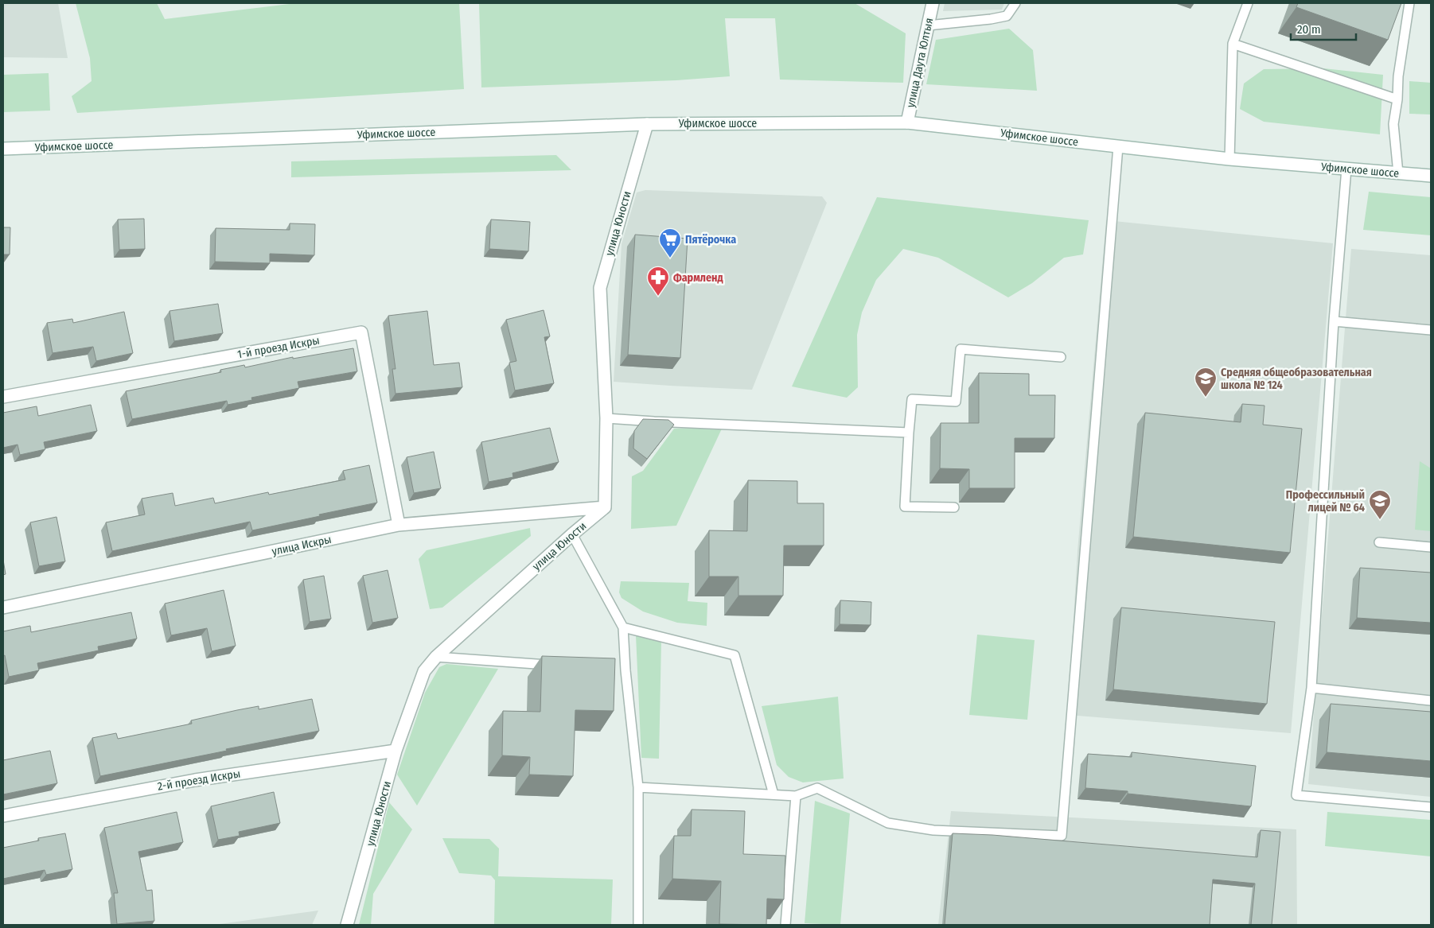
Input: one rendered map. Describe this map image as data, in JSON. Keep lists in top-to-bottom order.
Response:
{
  "streets": {
    "street": [
      "улица Даута Юлтыя",
      "Уфимское шоссе",
      "улица Юности",
      "1-й проезд Искры",
      "улица Искры",
      "2-й проезд Искры"
    ]
  },
  "crossings": [
    ["улица Даута Юлтыя", "Уфимское шоссе"],
    ["Уфимское шоссе", "улица Юности"],
    ["улица Юности", "улица Искры"],
    ["улица Юности", "2-й проезд Искры"],
    ["1-й проезд Искры", "улица Искры"]
  ],
  "places": {
    "supermarket": ["Пятёрочка"],
    "pharmacy": ["Фармленд"],
    "school or university": ["Средняя общеобразовательная школа № 124", "Профессильный лицей № 64"]
  },
  "scale_bar": "20 m"
}
